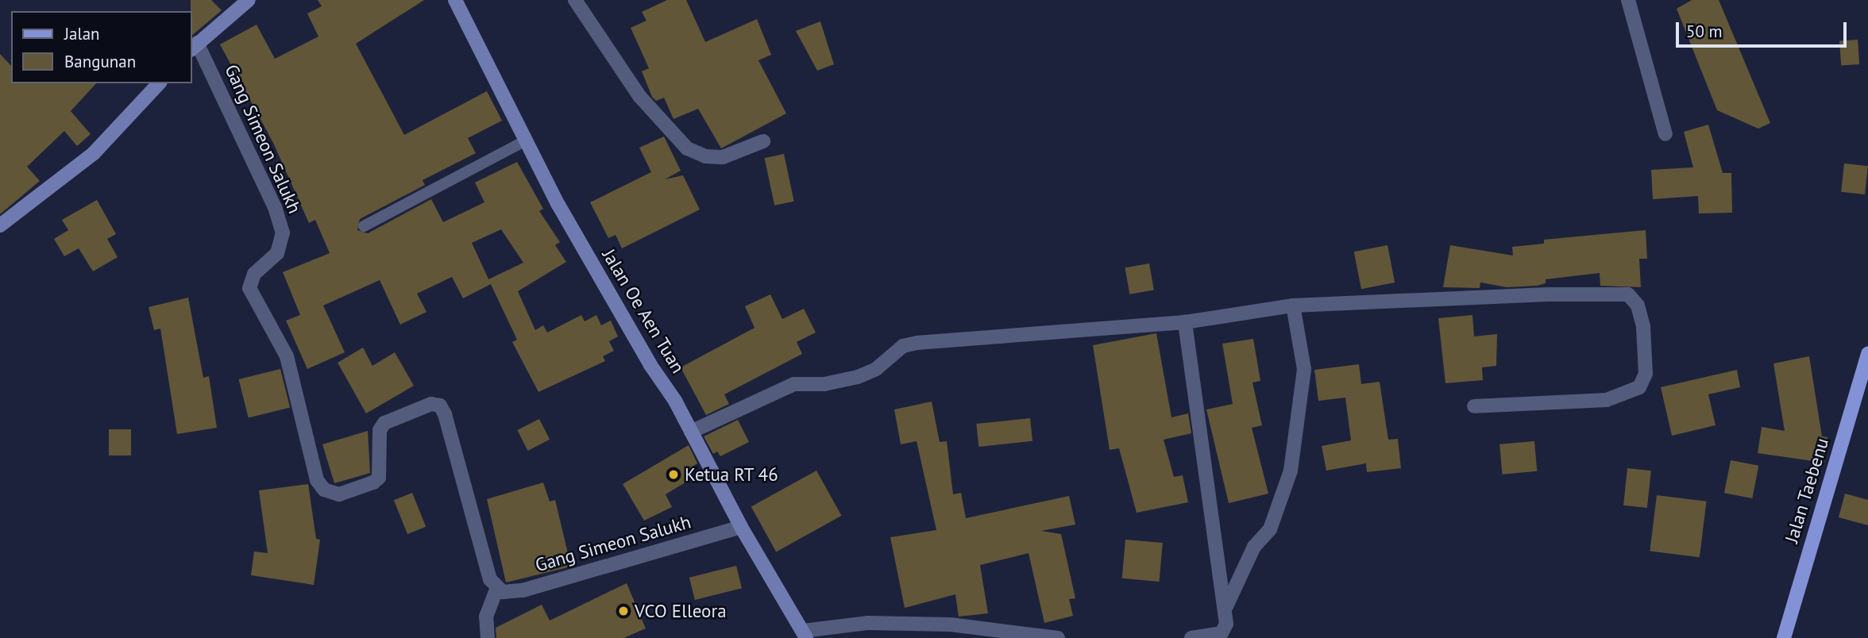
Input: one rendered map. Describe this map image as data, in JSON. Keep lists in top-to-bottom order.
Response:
{
  "streets": {
    "main road": ["Jalan Taebenu"],
    "street": ["Gang Simeon Salukh", "Jalan Oe Aen Tuan"]
  },
  "crossings": [
    ["Gang Simeon Salukh", "Jalan Oe Aen Tuan"]
  ],
  "places": ["Ketua RT 46", "VCO Elleora"],
  "legend": ["Jalan", "Bangunan"],
  "scale_bar": "50 m"
}
